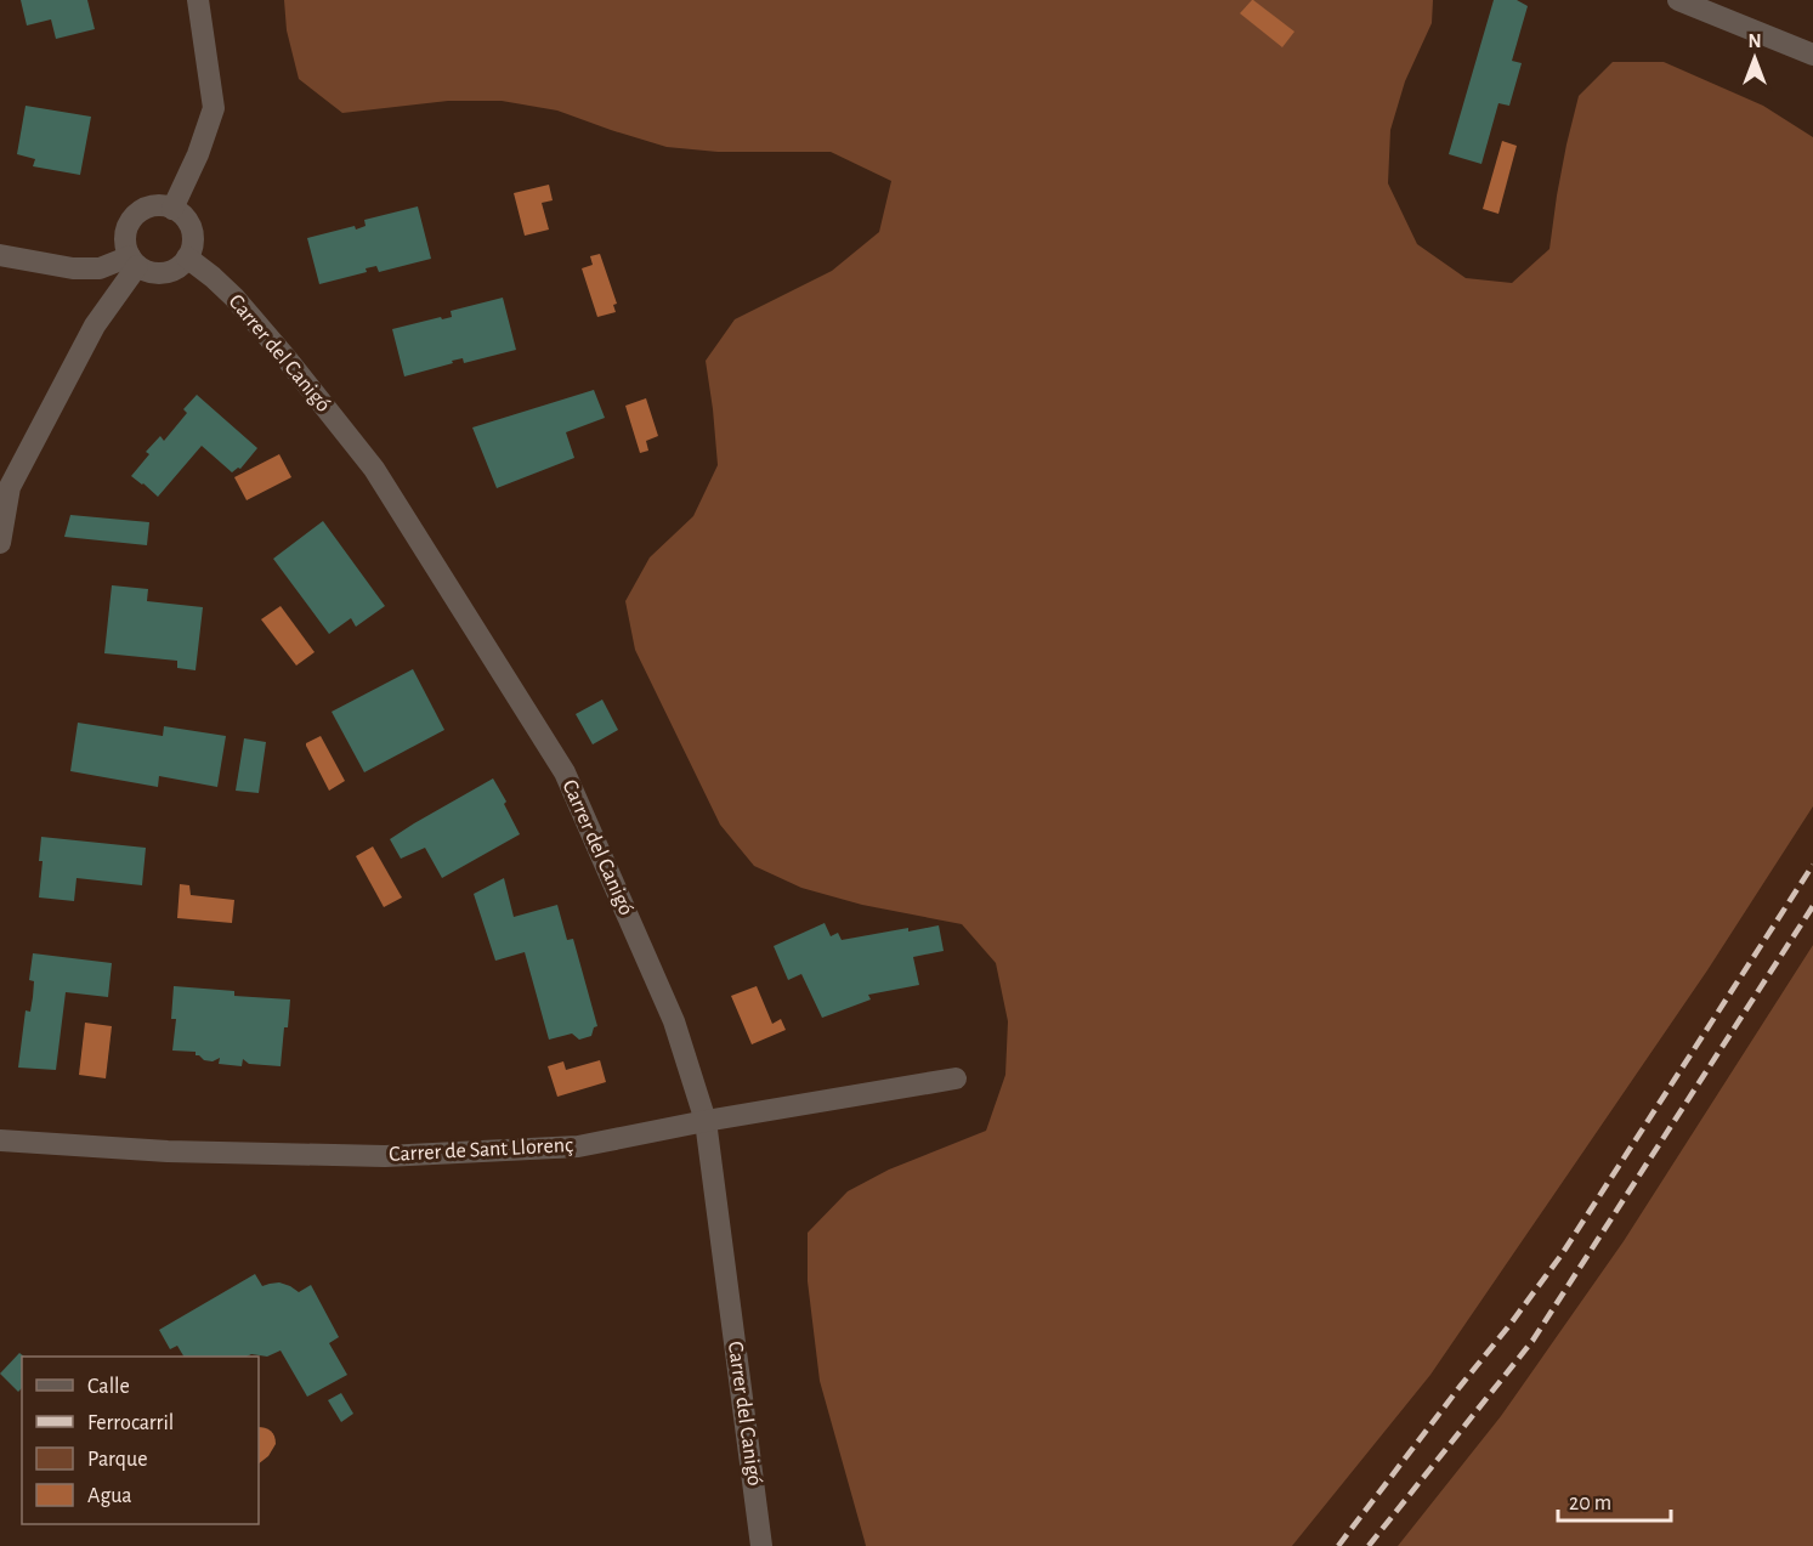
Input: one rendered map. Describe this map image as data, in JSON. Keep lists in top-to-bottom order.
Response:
{
  "streets": {
    "street": ["Carrer del Canigó", "Carrer de Sant Llorenç"]
  },
  "crossings": [
    ["Carrer del Canigó", "Carrer de Sant Llorenç"]
  ],
  "legend": [
    "Calle",
    "Ferrocarril",
    "Parque",
    "Agua"
  ],
  "scale_bar": "20 m",
  "north": "top"
}
